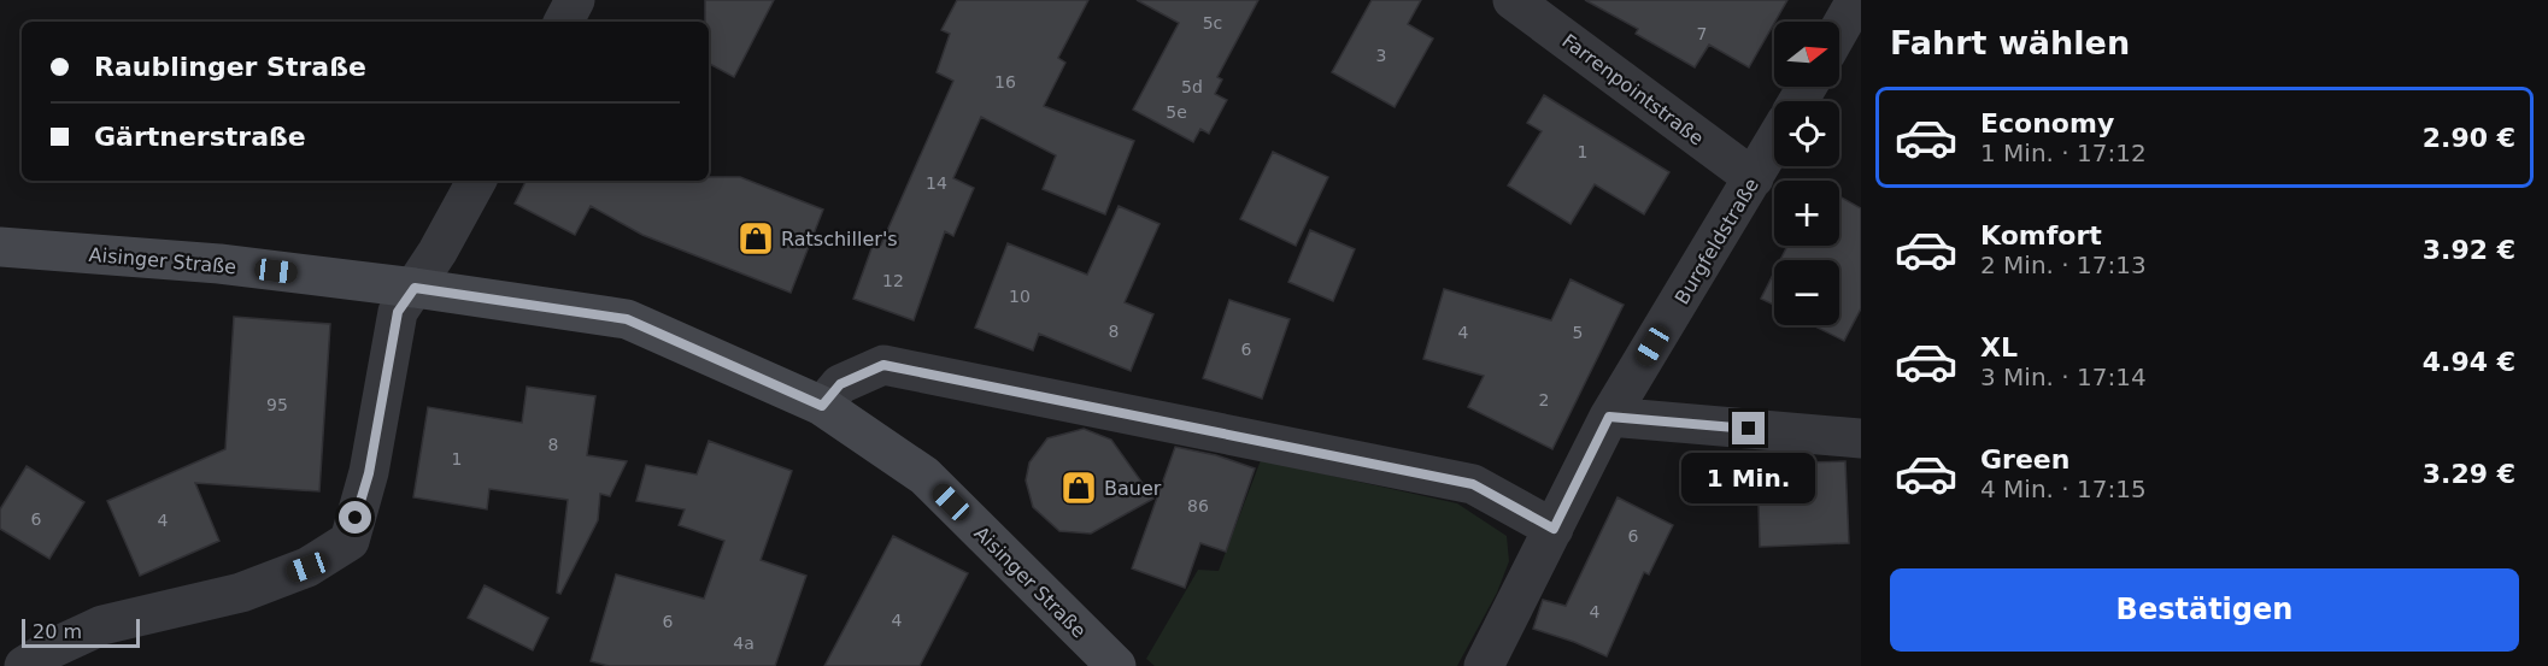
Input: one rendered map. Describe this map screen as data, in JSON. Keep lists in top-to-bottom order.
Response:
{
  "streets": {
    "main road": ["Aisinger Straße"],
    "street": ["Farrenpointstraße", "Burgfeldstraße"]
  },
  "crossings": [
    ["Farrenpointstraße", "Burgfeldstraße"]
  ],
  "places": {
    "shop": ["Ratschiller's", "Bauer"]
  },
  "house_numbers": [
    "5c",
    "7",
    "3",
    "16",
    "5d",
    "5e",
    "1",
    "14",
    "12",
    "10",
    "8",
    "4",
    "5",
    "6",
    "2",
    "95",
    "8",
    "1",
    "86",
    "6",
    "4",
    "6",
    "4",
    "4",
    "6",
    "4a"
  ],
  "scale_bar": "20 m",
  "north": "right",
  "page": {
    "heading": "Fahrt wählen",
    "map_buttons": ["+", "−"],
    "banner": ["Raublinger Straße", "Gärtnerstraße"],
    "list": [
      {
        "name": "Economy",
        "note": "1 Min. · 17:12",
        "value": "2.90 €"
      },
      {
        "name": "Komfort",
        "note": "2 Min. · 17:13",
        "value": "3.92 €"
      },
      {
        "name": "XL",
        "note": "3 Min. · 17:14",
        "value": "4.94 €"
      },
      {
        "name": "Green",
        "note": "4 Min. · 17:15",
        "value": "3.29 €"
      }
    ],
    "bubble": "1 Min.",
    "buttons": "Bestätigen",
    "scale": "20 m"
  }
}
